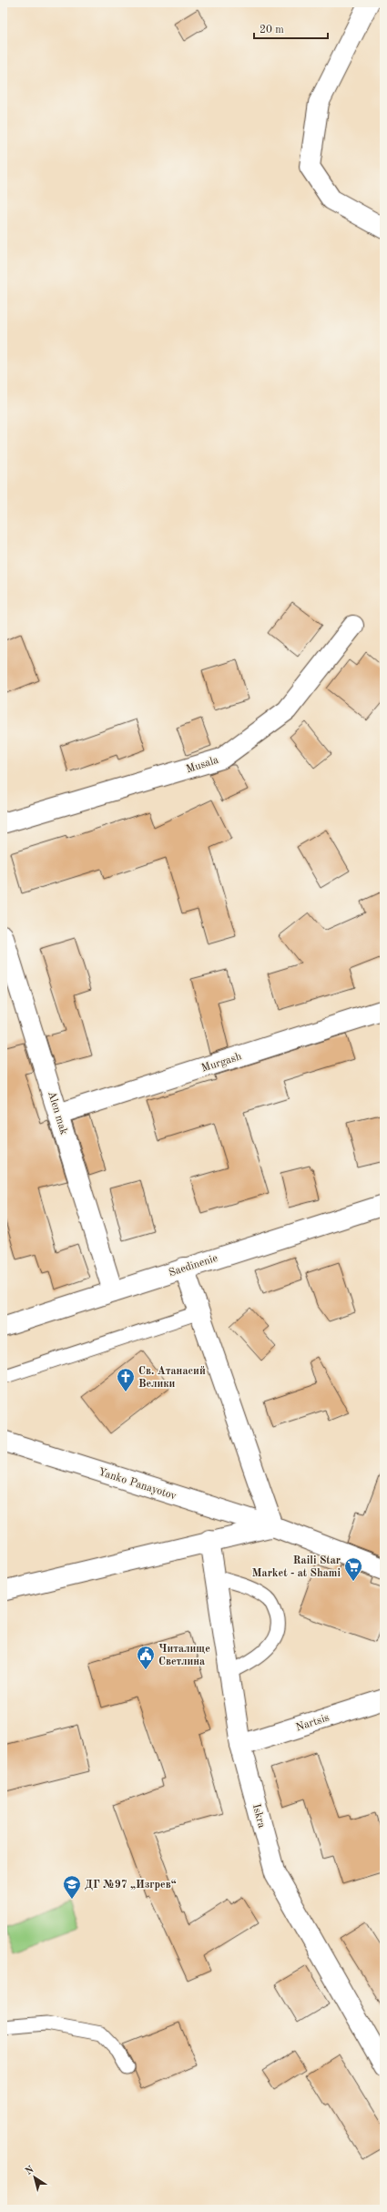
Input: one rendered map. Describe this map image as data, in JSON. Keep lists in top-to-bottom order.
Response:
{
  "streets": {
    "street": [
      "Musala",
      "Murgash",
      "Alen mak",
      "Saedinenie",
      "Yanko Panayotov",
      "Nartsis",
      "Iskra"
    ]
  },
  "crossings": [
    ["Murgash", "Alen mak"],
    ["Alen mak", "Saedinenie"],
    ["Nartsis", "Iskra"]
  ],
  "places": {
    "church": ["Св. Атанасий Велики"],
    "supermarket": ["Raili Star Market - at Shami"],
    "public building": ["Читалище Светлина"],
    "school or university": ["ДГ №97 „Изгрев“"]
  },
  "scale_bar": "20 m",
  "north": "top left"
}
